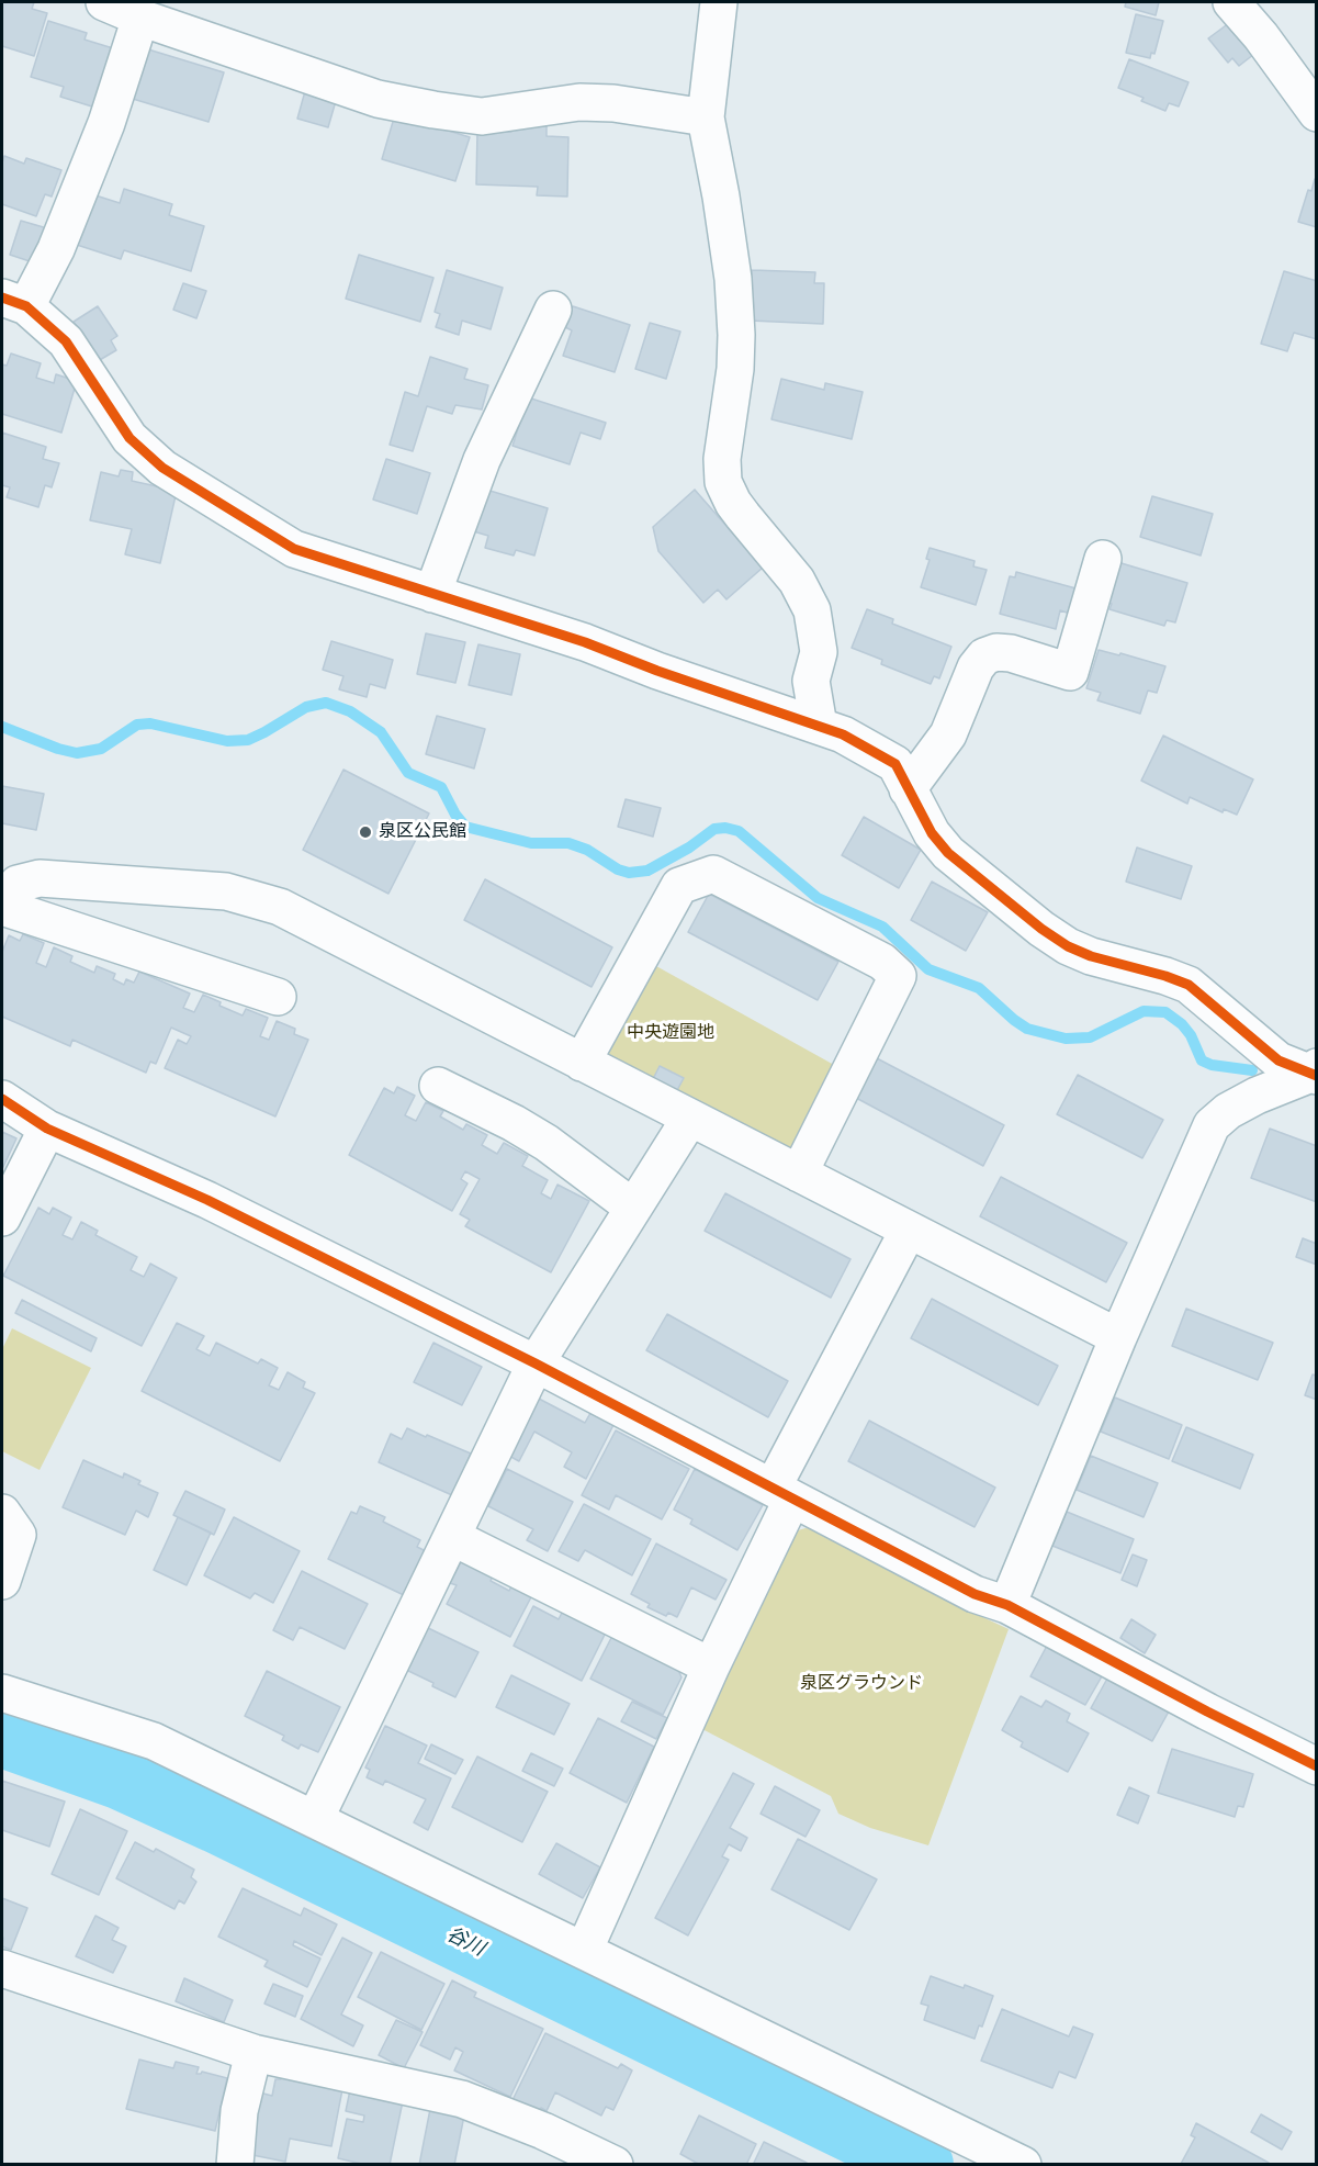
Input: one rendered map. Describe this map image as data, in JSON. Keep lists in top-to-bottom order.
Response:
{
  "water": ["谷川"],
  "parks": ["中央遊園地", "泉区グラウンド"],
  "places": ["泉区公民館"]
}
